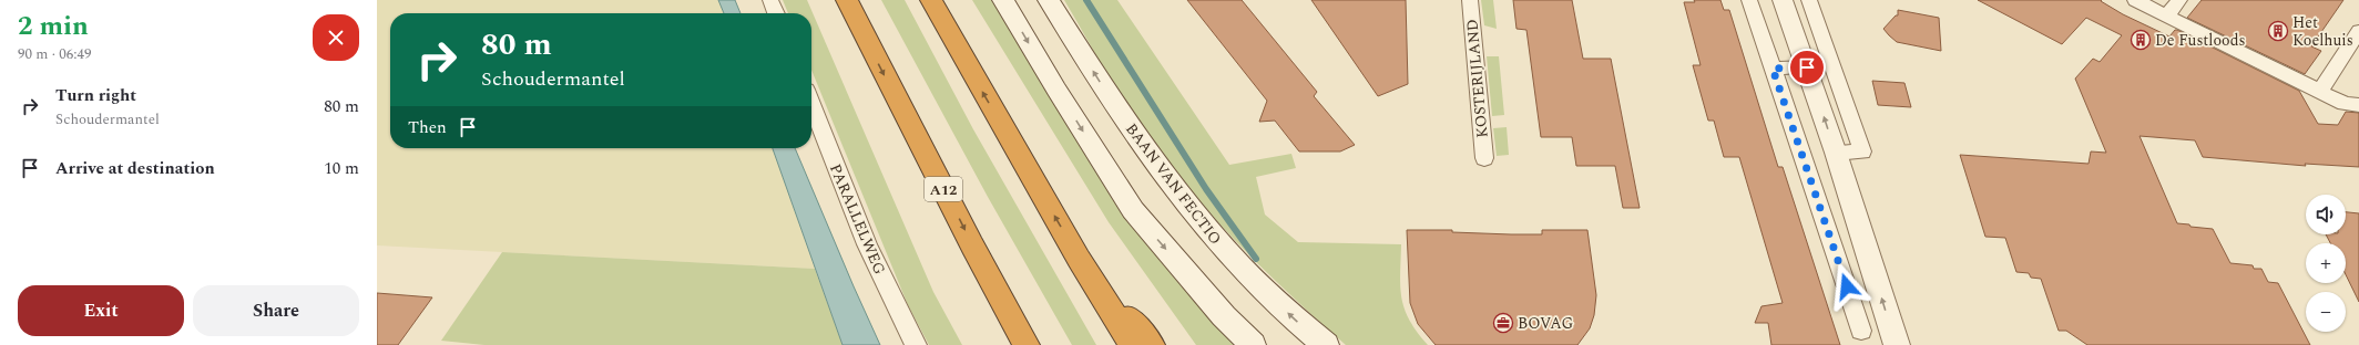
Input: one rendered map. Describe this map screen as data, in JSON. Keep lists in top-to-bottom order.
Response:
{
  "streets": {
    "highway": ["A12"],
    "main road": ["BAAN VAN FECTIO"],
    "street": ["KOSTERIJLAND", "PARALLELWEG"]
  },
  "places": {
    "building": ["Het Koelhuis", "De Fustloods"],
    "office": ["BOVAG"]
  },
  "page": {
    "heading": ["2 min", "90 m · 06:49"],
    "turn": ["80 m", "Schoudermantel"],
    "list": [
      {
        "name": "Turn right",
        "note": "Schoudermantel",
        "value": "80 m"
      },
      {
        "name": "Arrive at destination",
        "value": "10 m"
      }
    ],
    "then": "Then",
    "map_buttons": ["+", "−"],
    "buttons": ["Exit", "Share"]
  }
}
